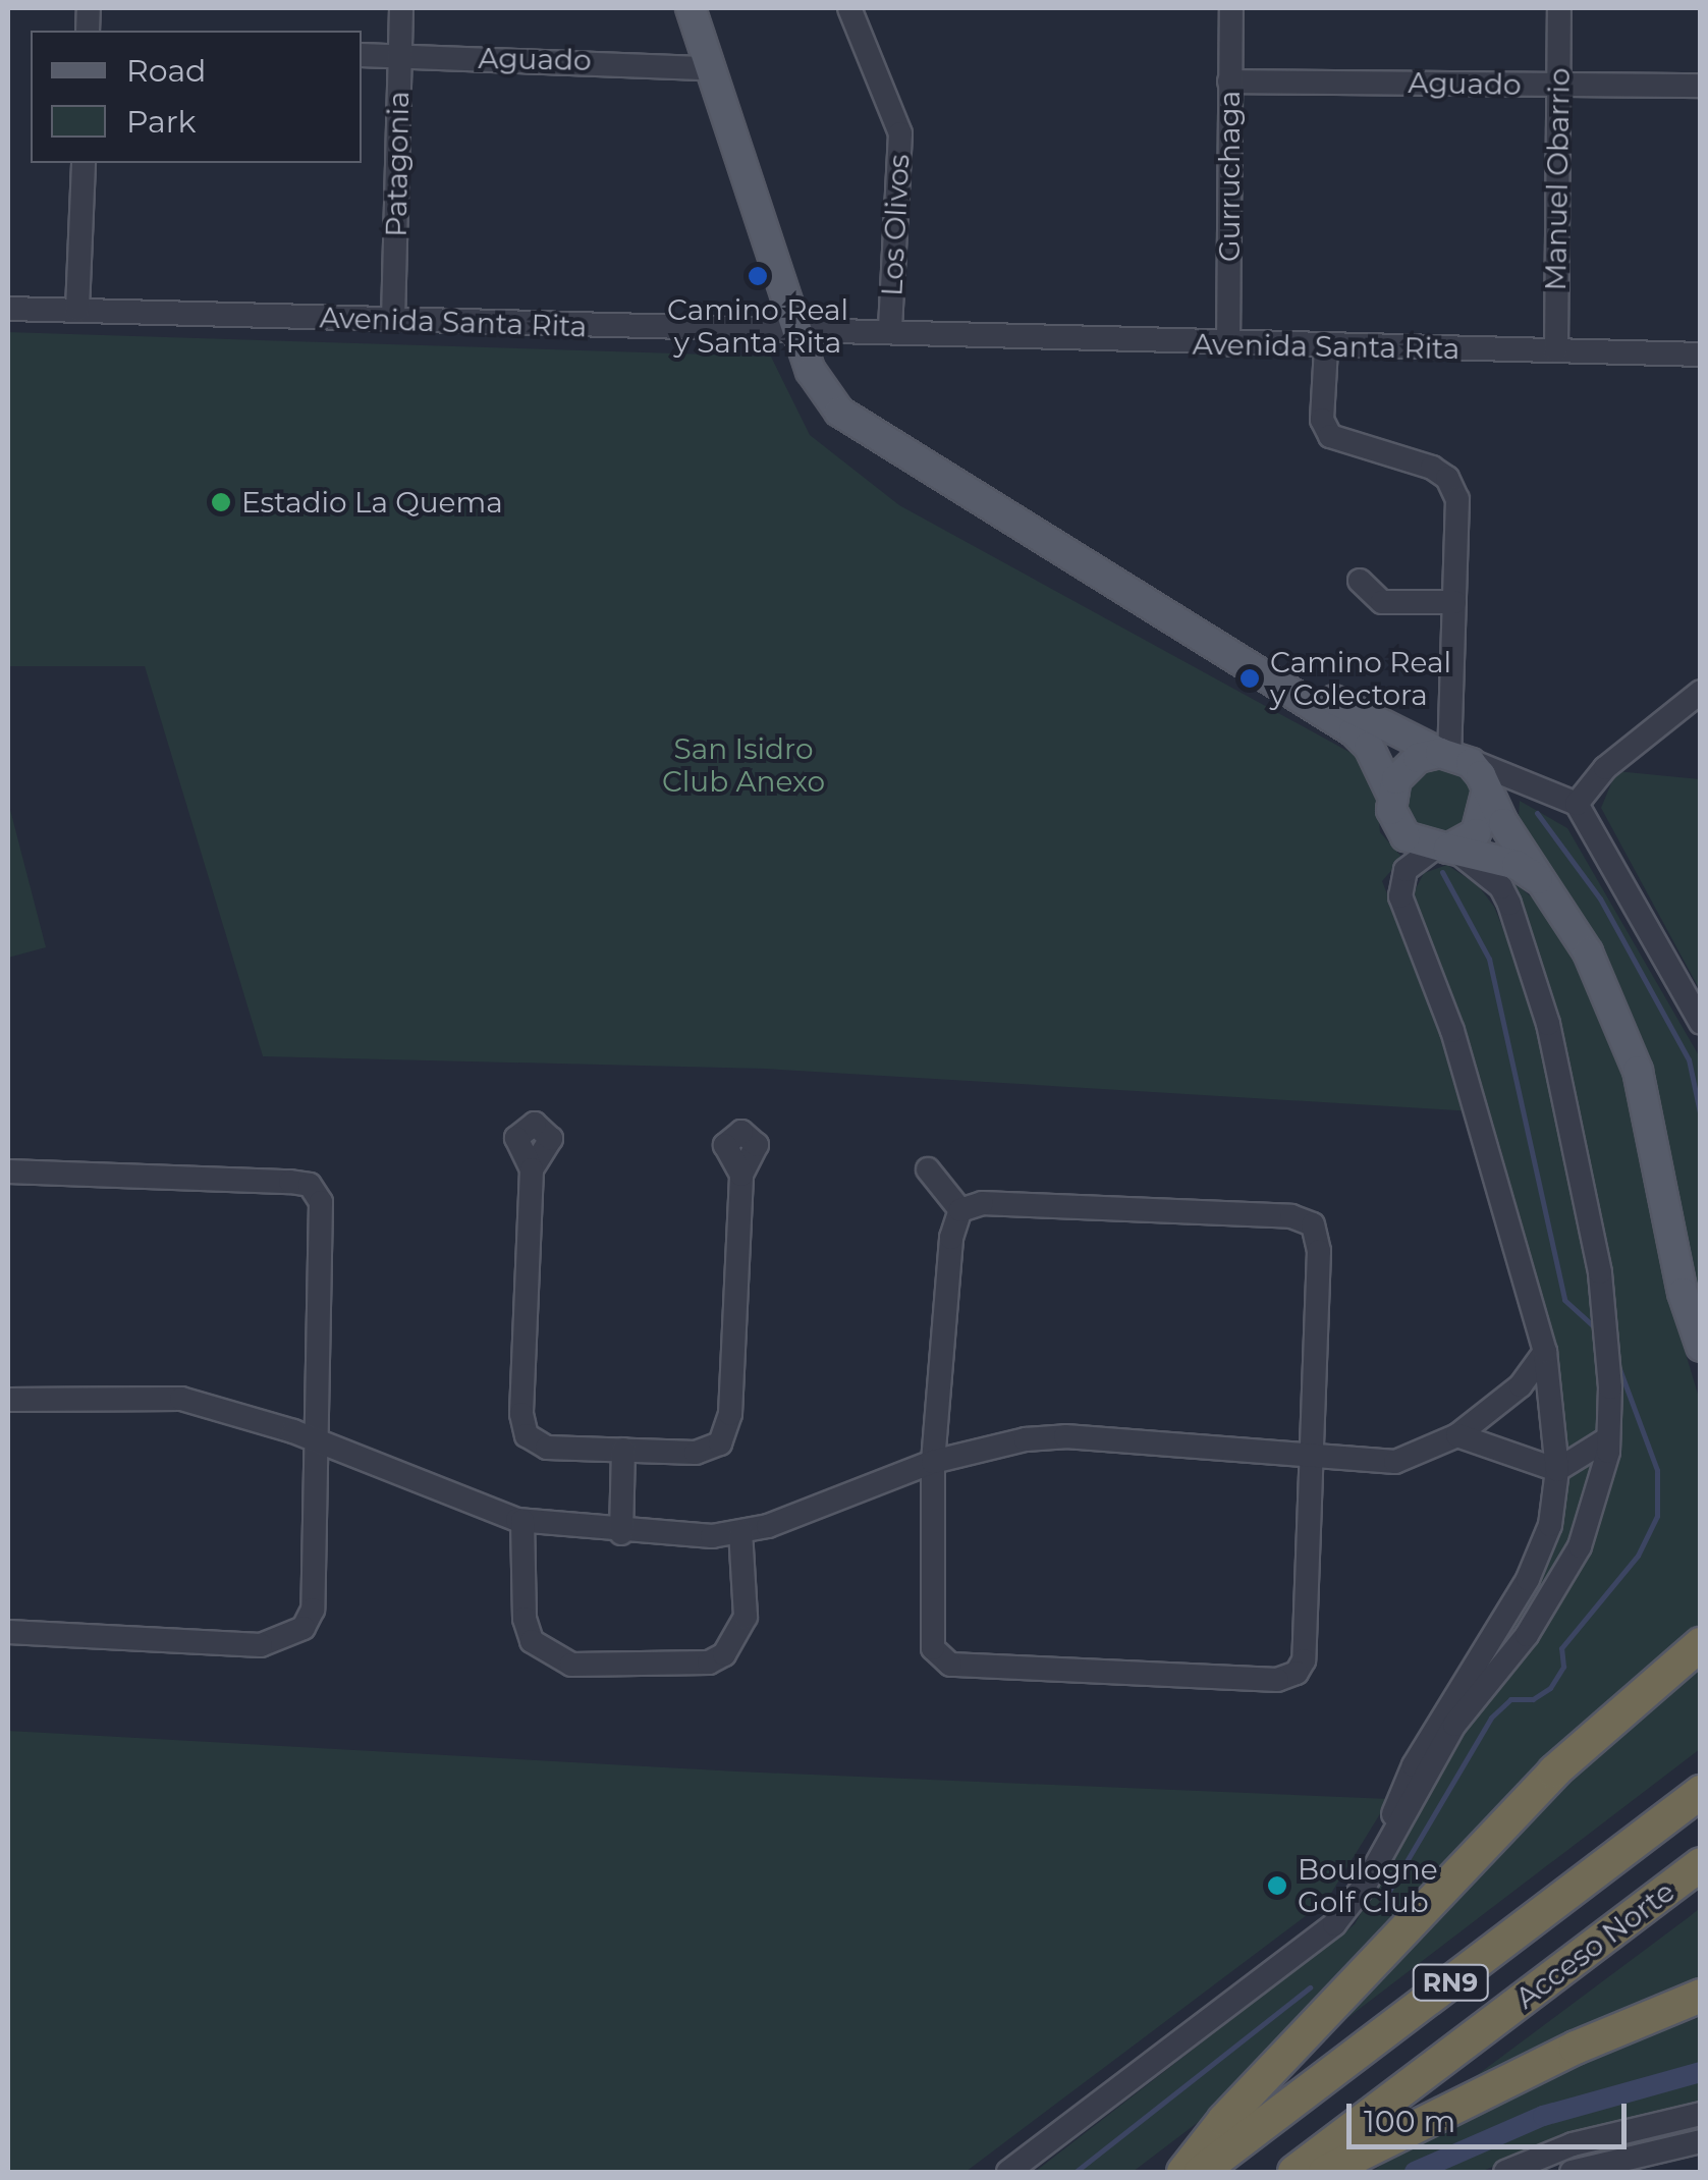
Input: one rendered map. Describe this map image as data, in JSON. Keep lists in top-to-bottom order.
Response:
{
  "streets": {
    "highway": ["Acceso Norte", "RN9"],
    "street": [
      "Aguado",
      "Patagonia",
      "Gurruchaga",
      "Manuel Obarrio",
      "Los Olivos",
      "Avenida Santa Rita"
    ]
  },
  "crossings": [
    ["Aguado", "Patagonia"],
    ["Aguado", "Gurruchaga"],
    ["Aguado", "Manuel Obarrio"],
    ["Patagonia", "Avenida Santa Rita"],
    ["Gurruchaga", "Avenida Santa Rita"],
    ["Manuel Obarrio", "Avenida Santa Rita"],
    ["Los Olivos", "Avenida Santa Rita"]
  ],
  "parks": ["San Isidro Club Anexo"],
  "places": [
    "Camino Real y Santa Rita",
    "Estadio La Quema",
    "Camino Real y Colectora",
    "Boulogne Golf Club"
  ],
  "legend": ["Road", "Park"],
  "scale_bar": "100 m"
}
